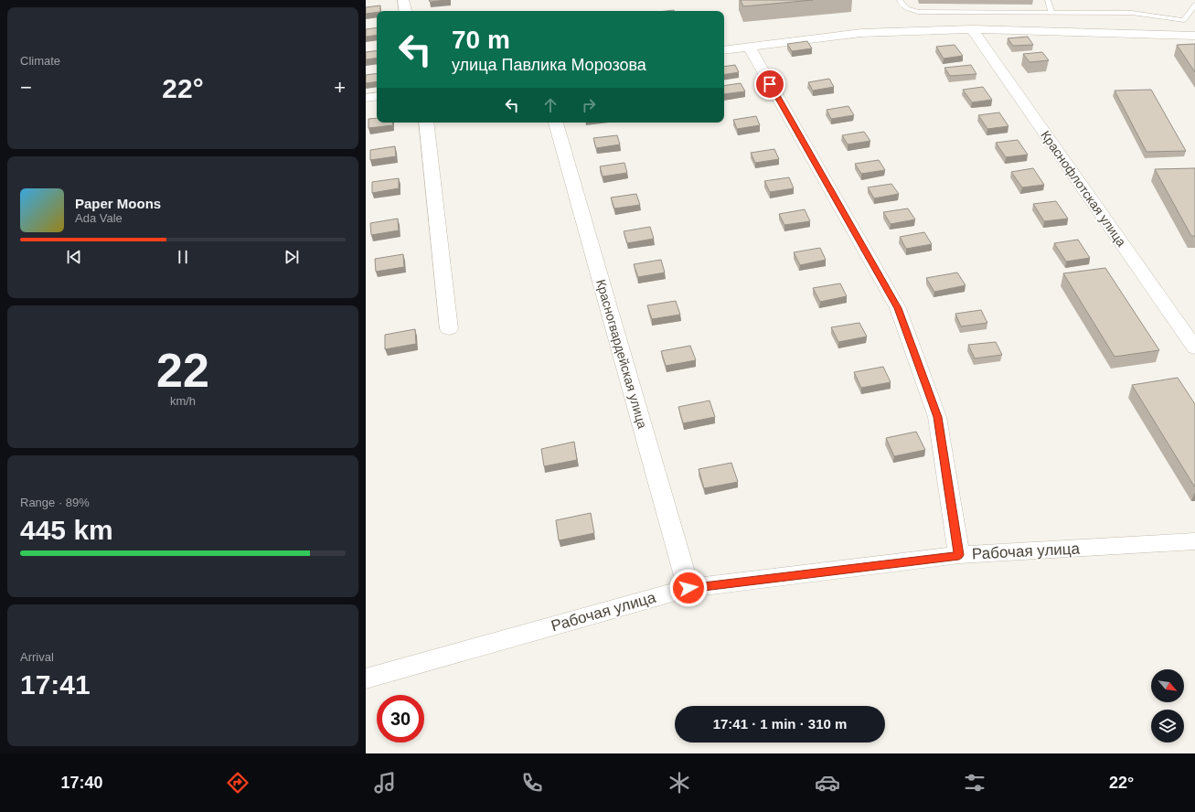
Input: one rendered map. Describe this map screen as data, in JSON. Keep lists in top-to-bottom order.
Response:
{
  "streets": {
    "street": ["Краснофлотская улица", "Красногвардейская улица", "Рабочая улица"]
  },
  "crossings": [
    ["Красногвардейская улица", "Рабочая улица"]
  ],
  "north": "bottom right",
  "page": {
    "tile": [
      "Climate",
      ["22", "km/h"],
      ["Range · 89%", "445 km"],
      ["Arrival", "17:41"]
    ],
    "turn": ["70 m", "улица Павлика Морозова"],
    "heat": ["−", "22°", "+"],
    "song": ["Paper Moons", "Ada Vale"],
    "limit": "30",
    "trip": "17:41 · 1 min · 310 m",
    "tabs": ["17:40", "22°"]
  }
}
